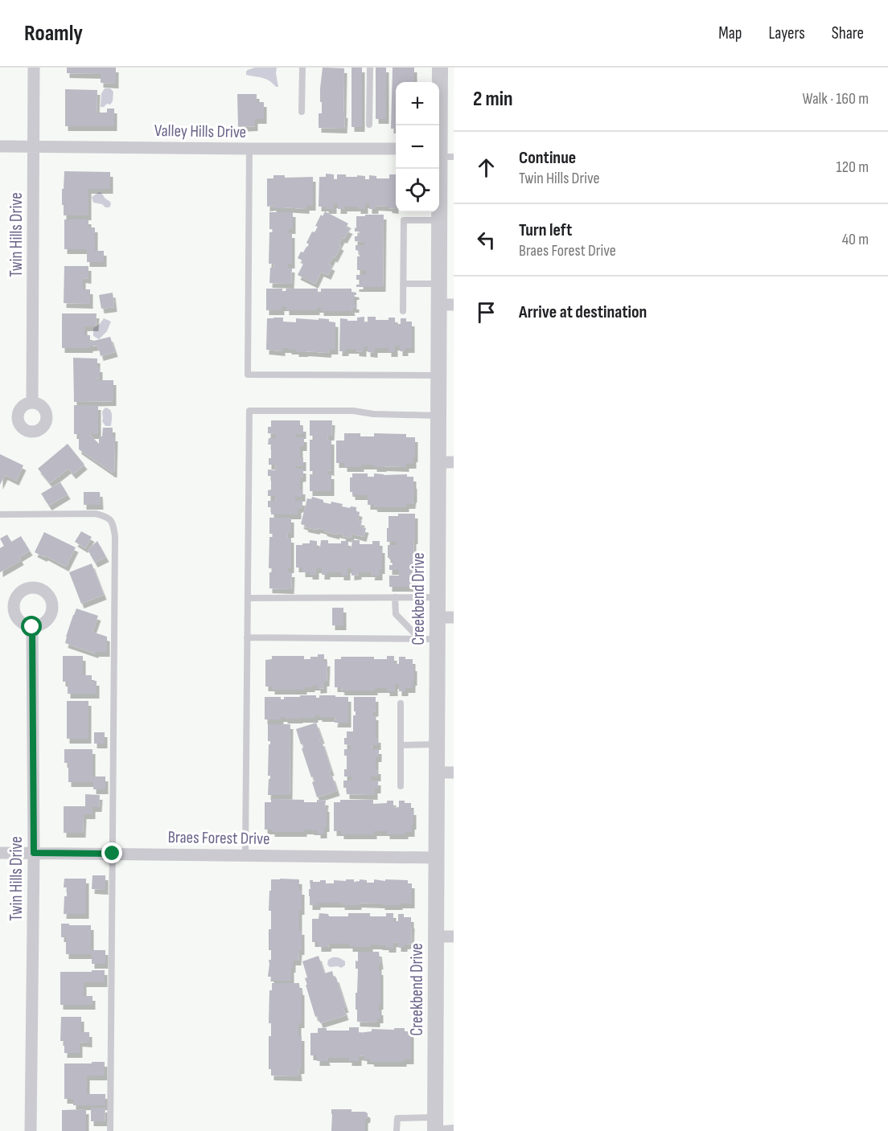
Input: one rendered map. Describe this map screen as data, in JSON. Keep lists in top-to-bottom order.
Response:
{
  "streets": {
    "street": [
      "Valley Hills Drive",
      "Twin Hills Drive",
      "Creekbend Drive",
      "Braes Forest Drive"
    ]
  },
  "crossings": [
    ["Valley Hills Drive", "Twin Hills Drive"],
    ["Twin Hills Drive", "Braes Forest Drive"],
    ["Creekbend Drive", "Braes Forest Drive"]
  ],
  "page": {
    "header": "Roamly",
    "nav": ["Map", "Layers", "Share"],
    "heading": ["2 min", "Walk · 160 m"],
    "map_buttons": ["+", "−"],
    "list": [
      ["Continue", "Twin Hills Drive", "120 m"],
      ["Turn left", "Braes Forest Drive", "40 m"],
      "Arrive at destination"
    ]
  }
}
